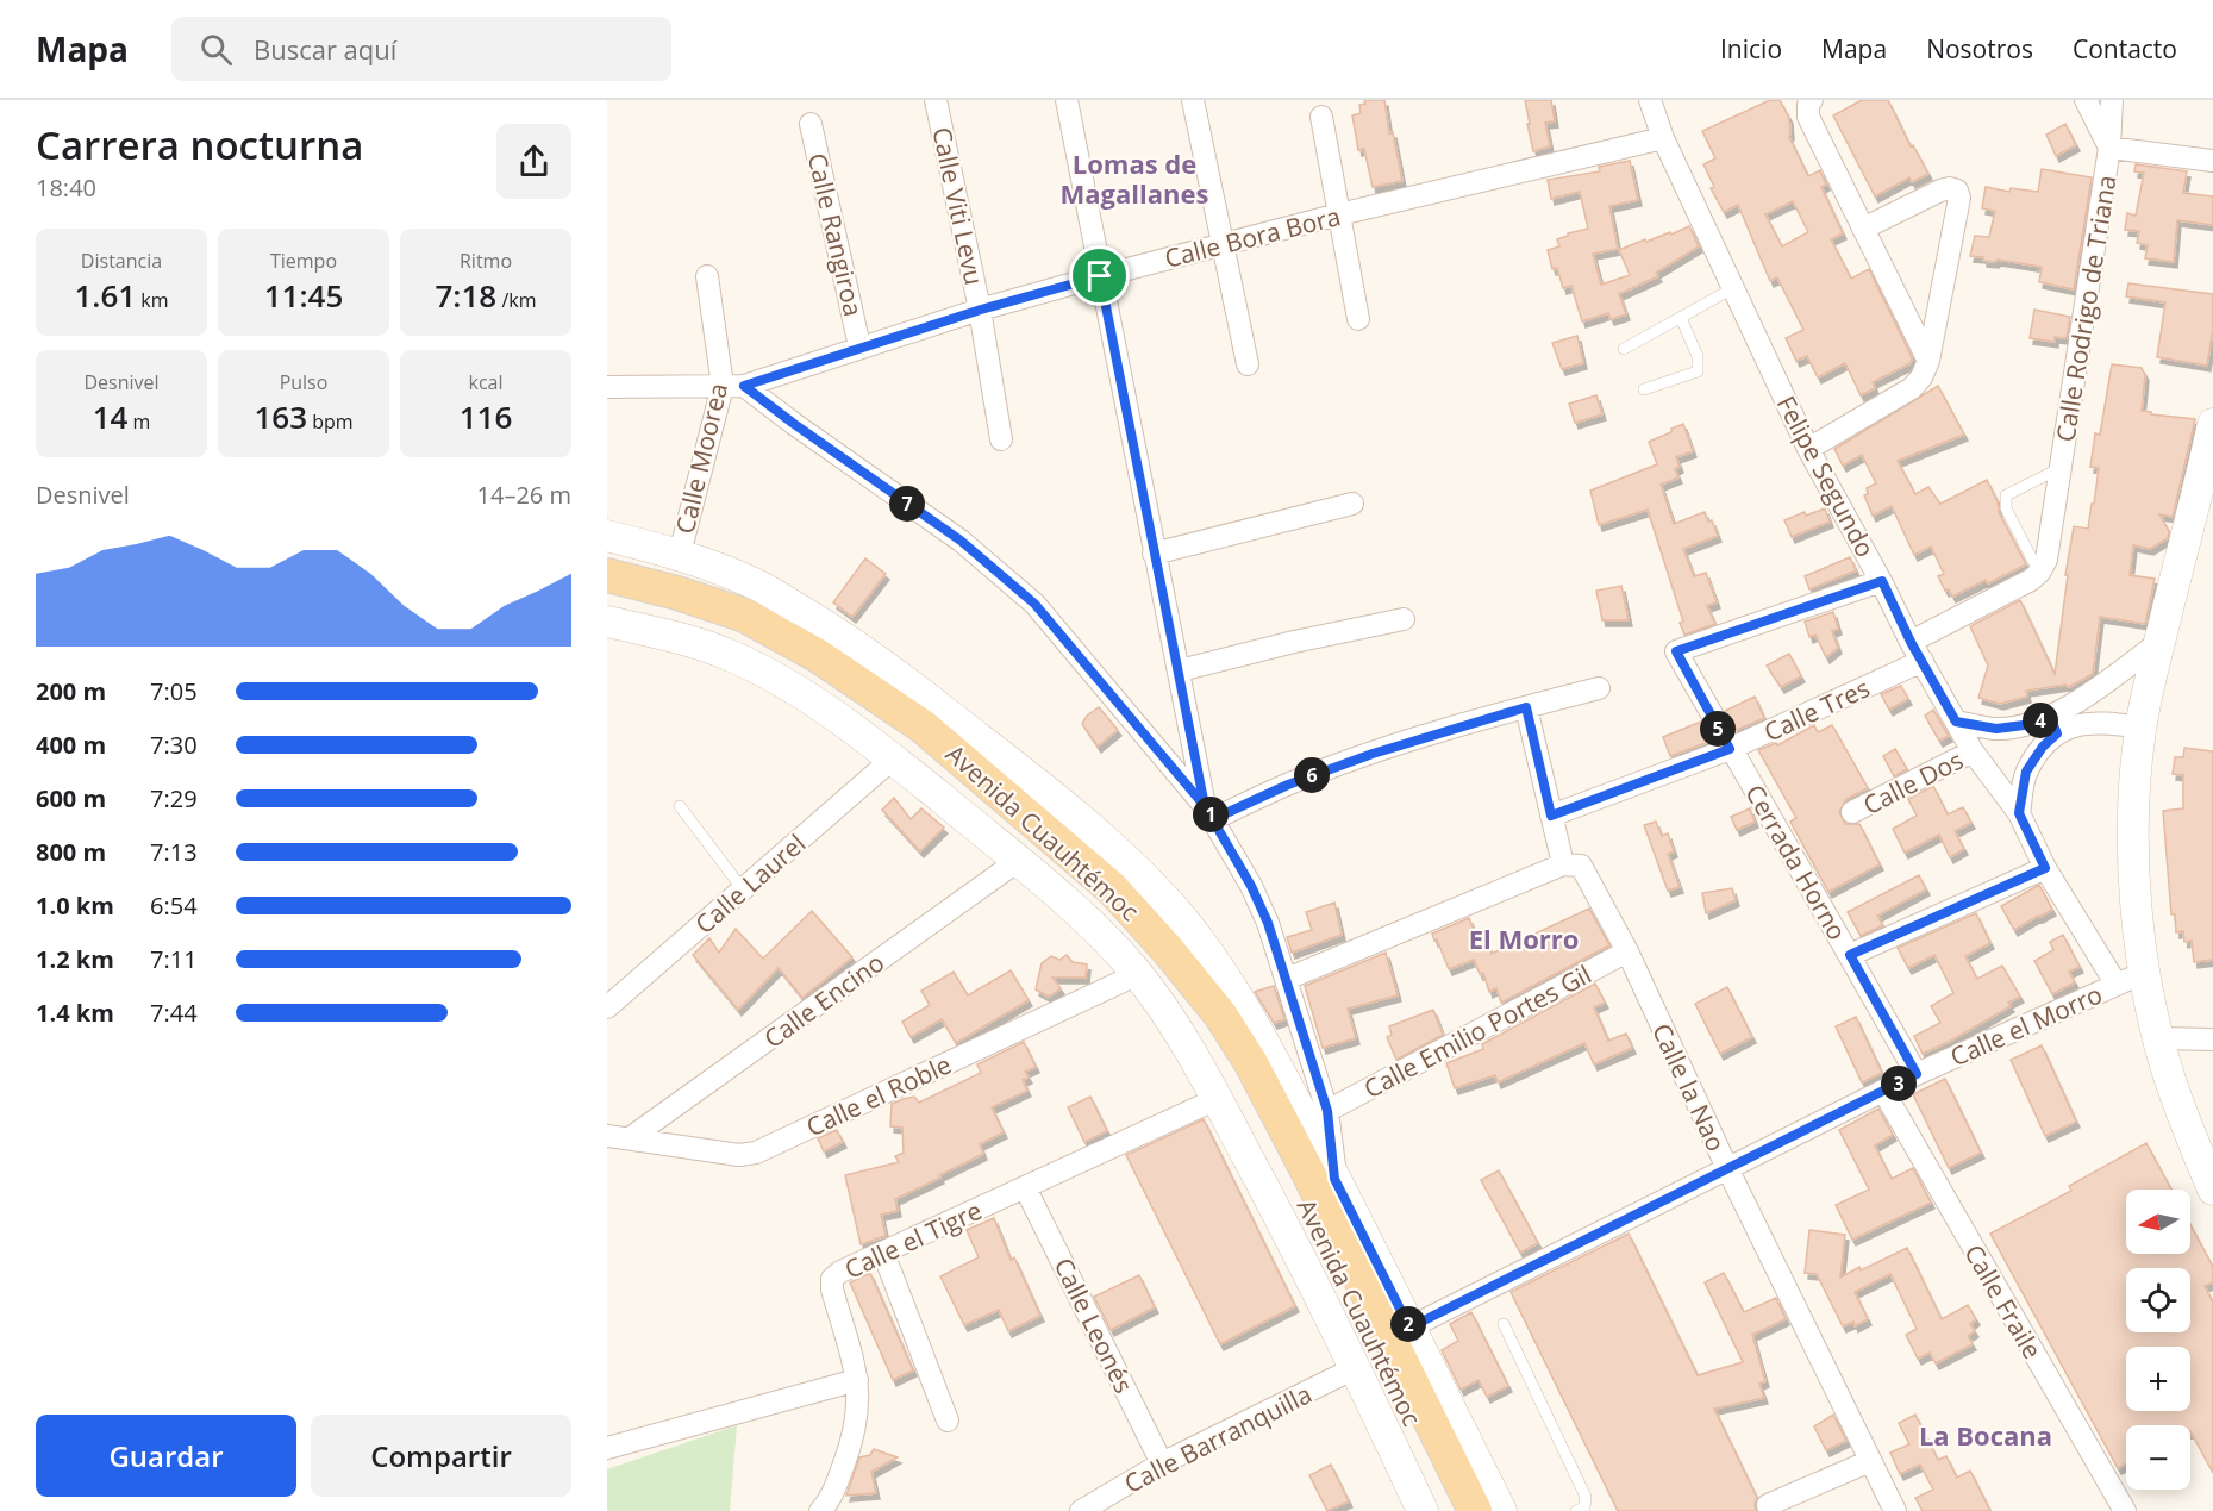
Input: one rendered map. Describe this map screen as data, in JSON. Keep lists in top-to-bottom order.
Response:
{
  "streets": {
    "main road": ["Avenida Cuauhtémoc"],
    "street": [
      "Calle Viti Levu",
      "Calle Rangiroa",
      "Calle Bora Bora",
      "Calle Rodrigo de Triana",
      "Calle Moorea",
      "Felipe Segundo",
      "Calle Tres",
      "Calle Dos",
      "Cerrada Horno",
      "Calle Laurel",
      "Calle Encino",
      "Calle el Morro",
      "Calle Emilio Portes Gil",
      "Calle la Nao",
      "Calle el Roble",
      "Calle el Tigre",
      "Calle Fraile",
      "Calle Leonés",
      "Calle Barranquilla"
    ]
  },
  "crossings": [
    ["Calle Viti Levu", "Calle Bora Bora"],
    ["Calle Rangiroa", "Calle Bora Bora"],
    ["Calle Bora Bora", "Calle Moorea"],
    ["Calle Bora Bora", "Felipe Segundo"],
    ["Felipe Segundo", "Calle Tres"],
    ["Felipe Segundo", "Calle Dos"],
    ["Felipe Segundo", "Cerrada Horno"],
    ["Felipe Segundo", "Calle el Morro"],
    ["Calle Tres", "Cerrada Horno"],
    ["Cerrada Horno", "Calle el Morro"],
    ["Calle Encino", "Calle el Roble"],
    ["Calle el Morro", "Calle la Nao"],
    ["Calle el Morro", "Calle Fraile"],
    ["Calle Emilio Portes Gil", "Calle la Nao"],
    ["Calle el Tigre", "Calle Leonés"],
    ["Calle Leonés", "Calle Barranquilla"]
  ],
  "districts": ["Lomas de Magallanes", "El Morro", "La Bocana"],
  "north": "left",
  "page": {
    "header": "Mapa",
    "search": "Buscar aquí",
    "nav": [
      "Inicio",
      "Mapa",
      "Nosotros",
      "Contacto"
    ],
    "heading": ["Carrera nocturna", "18:40"],
    "stats": [
      ["Distancia", "1.61 km"],
      ["Tiempo", "11:45"],
      ["Ritmo", "7:18 /km"],
      ["Desnivel", "14 m"],
      ["Pulso", "163 bpm"],
      ["kcal", "116"]
    ],
    "chart": ["Desnivel", "14–26 m"],
    "pins": [
      "7",
      "4",
      "5",
      "6",
      "1",
      "3",
      "2"
    ],
    "list": [
      {
        "name": "200 m",
        "note": "7:05"
      },
      {
        "name": "400 m",
        "note": "7:30"
      },
      {
        "name": "600 m",
        "note": "7:29"
      },
      {
        "name": "800 m",
        "note": "7:13"
      },
      {
        "name": "1.0 km",
        "note": "6:54"
      },
      {
        "name": "1.2 km",
        "note": "7:11"
      },
      {
        "name": "1.4 km",
        "note": "7:44"
      }
    ],
    "map_buttons": ["+", "−"],
    "buttons": ["Guardar", "Compartir"]
  }
}
